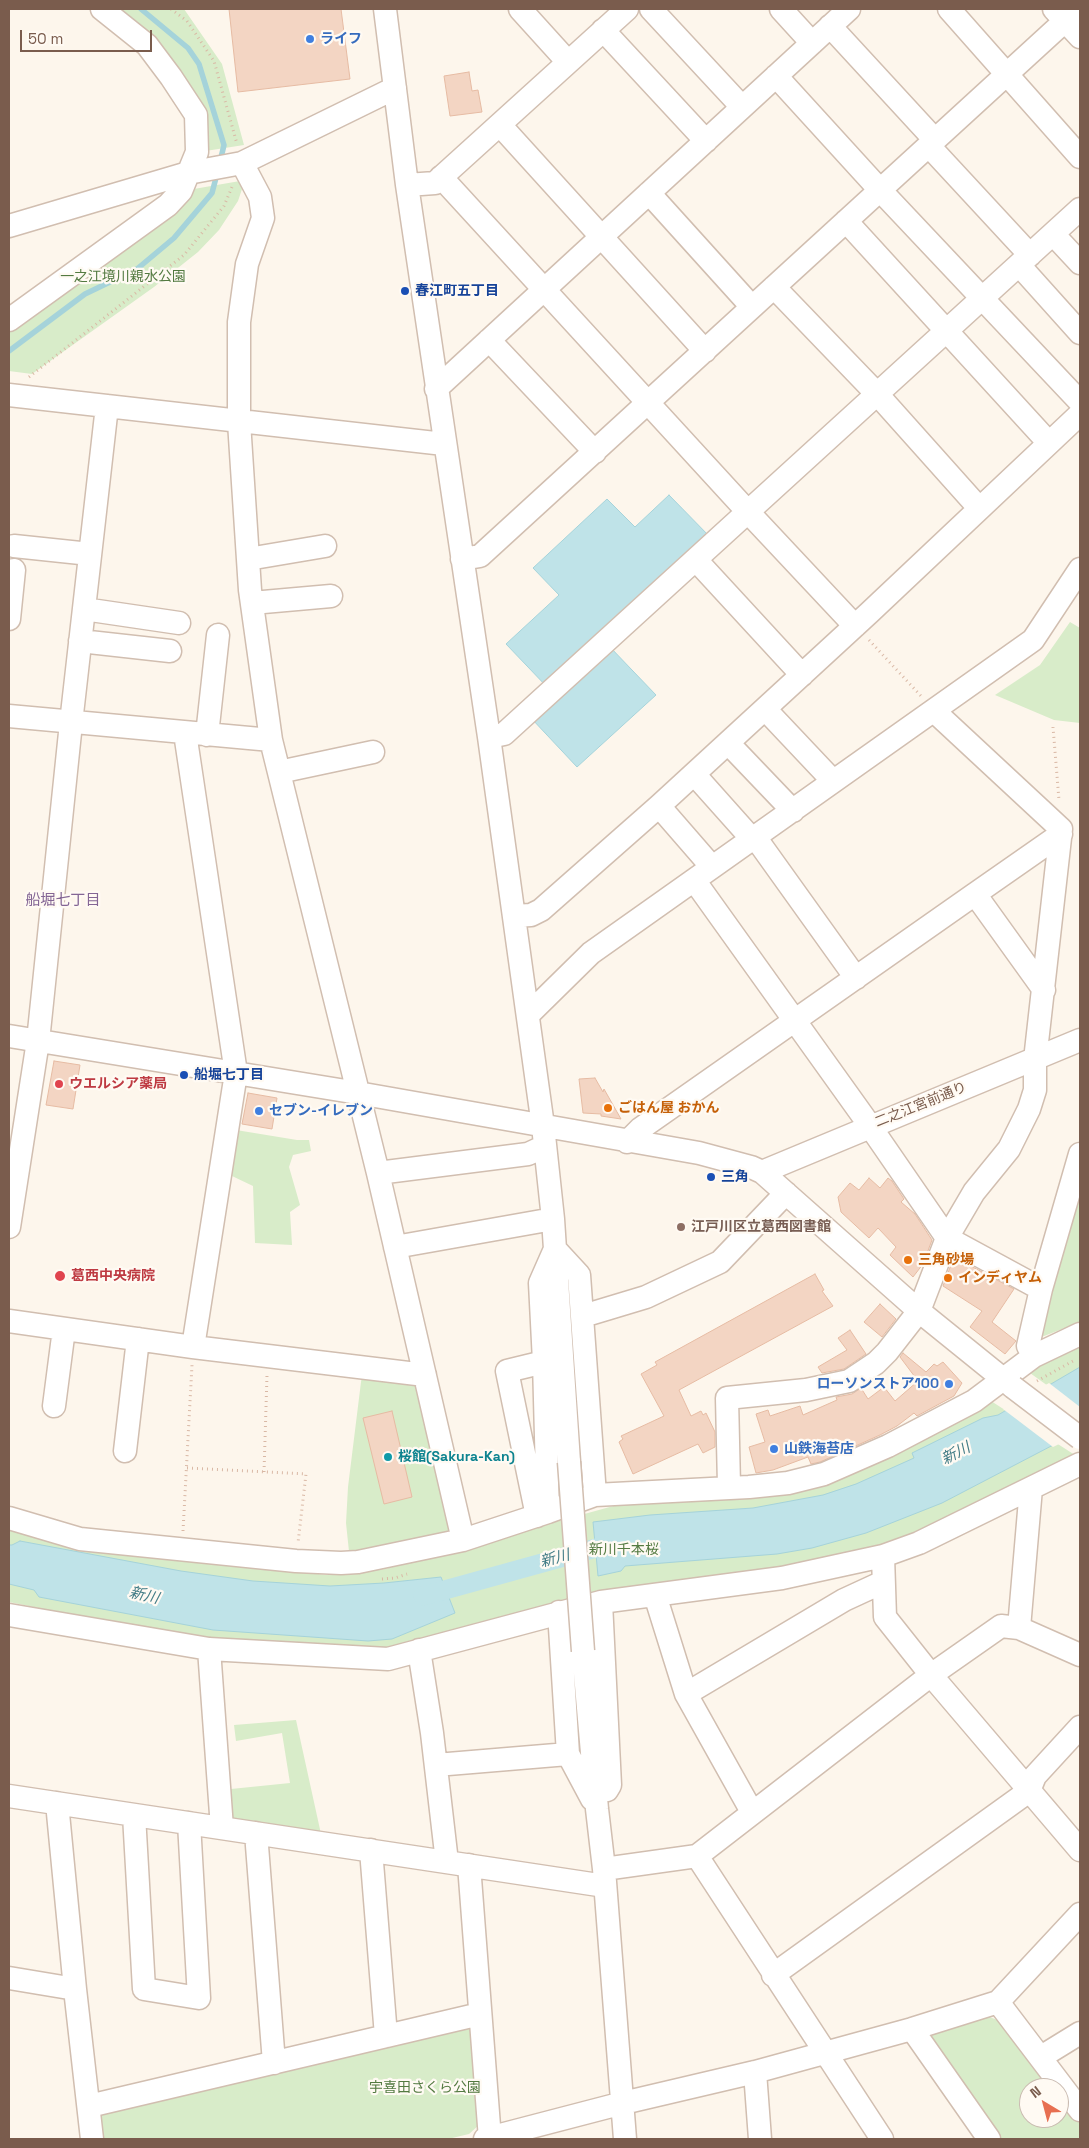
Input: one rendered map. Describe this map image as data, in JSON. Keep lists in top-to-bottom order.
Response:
{
  "streets": {
    "street": ["二之江宮前通り"]
  },
  "districts": ["船堀七丁目"],
  "water": ["新川"],
  "parks": ["一之江境川親水公園", "新川千本桜", "宇喜田さくら公園"],
  "places": [
    "ライフ",
    "春江町五丁目",
    "船堀七丁目",
    "ウエルシア薬局",
    "ごはん屋 おかん",
    "セブン-イレブン",
    "三角",
    "江戸川区立葛西図書館",
    "三角砂場",
    "葛西中央病院",
    "インディヤム",
    "ローソンストア100",
    "山鉄海苔店",
    "桜館(Sakura-Kan)"
  ],
  "scale_bar": "50 m",
  "north": "top left"
}
